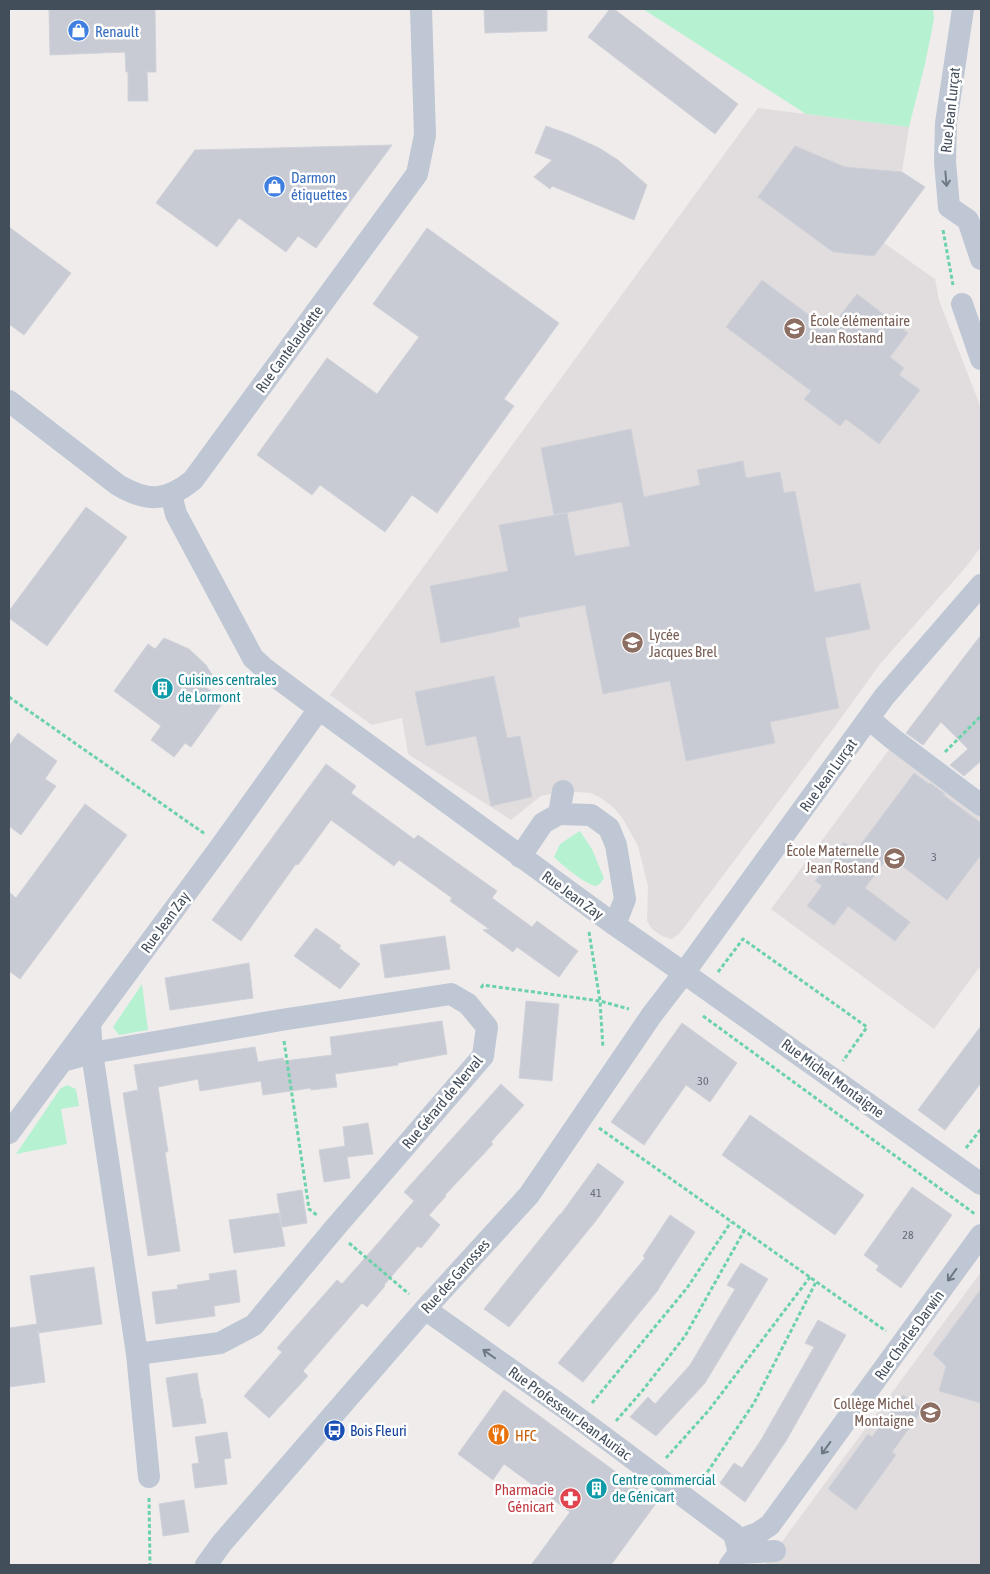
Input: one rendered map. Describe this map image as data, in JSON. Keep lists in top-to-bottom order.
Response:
{
  "streets": {
    "street": [
      "Rue Jean Lurçat",
      "Rue Cantelaudette",
      "Rue Jean Zay",
      "Rue Michel Montaigne",
      "Rue Gérard de Nerval",
      "Rue des Garosses",
      "Rue Charles Darwin",
      "Rue Professeur Jean Auriac"
    ]
  },
  "crossings": [
    ["Rue Jean Lurçat", "Rue Jean Zay"],
    ["Rue Jean Lurçat", "Rue Michel Montaigne"],
    ["Rue Jean Lurçat", "Rue des Garosses"],
    ["Rue Cantelaudette", "Rue Jean Zay"],
    ["Rue Jean Zay", "Rue Michel Montaigne"],
    ["Rue Jean Zay", "Rue Gérard de Nerval"],
    ["Rue Jean Zay", "Rue des Garosses"],
    ["Rue Michel Montaigne", "Rue des Garosses"],
    ["Rue des Garosses", "Rue Professeur Jean Auriac"],
    ["Rue Charles Darwin", "Rue Professeur Jean Auriac"]
  ],
  "one_way": ["Rue Charles Darwin", "Rue Professeur Jean Auriac"],
  "places": {
    "shop": ["Renault", "Darmon étiquettes"],
    "school or university": [
      "École élémentaire Jean Rostand",
      "Lycée Jacques Brel",
      "École Maternelle Jean Rostand",
      "Collège Michel Montaigne"
    ],
    "building": ["Cuisines centrales de Lormont", "Centre commercial de Génicart"],
    "bus stop": ["Bois Fleuri"],
    "restaurant": ["HFC"],
    "pharmacy": ["Pharmacie Génicart"]
  },
  "house_numbers": [
    "3",
    "30",
    "41",
    "28"
  ]
}
